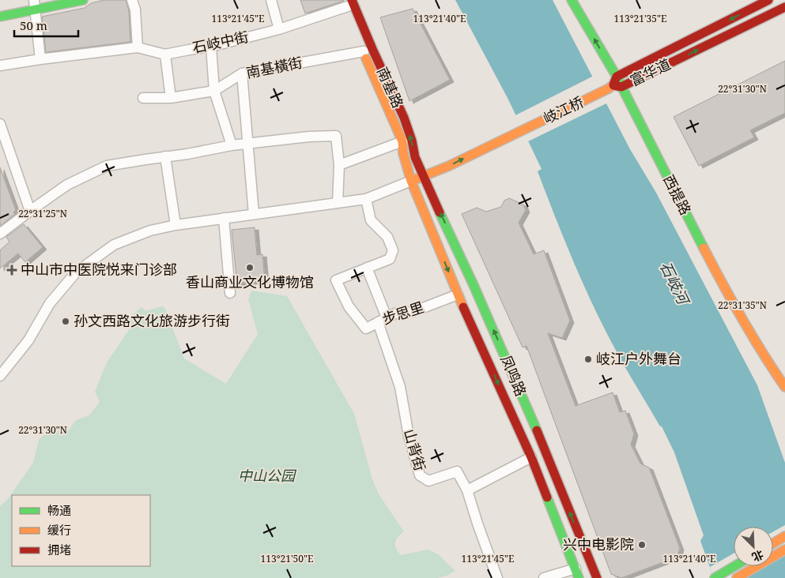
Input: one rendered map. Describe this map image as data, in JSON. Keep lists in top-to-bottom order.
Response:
{
  "streets": {
    "main road": [
      "富华道",
      "南基路",
      "岐江桥",
      "西提路",
      "凤鸣路"
    ],
    "street": [
      "石岐中街",
      "南基橫街",
      "步思里",
      "山背街"
    ]
  },
  "crossings": [
    ["石岐中街", "南基路"],
    ["南基橫街", "南基路"],
    ["富华道", "岐江桥"],
    ["富华道", "西提路"],
    ["南基路", "岐江桥"],
    ["南基路", "凤鸣路"],
    ["岐江桥", "西提路"],
    ["岐江桥", "凤鸣路"],
    ["步思里", "凤鸣路"],
    ["步思里", "山背街"]
  ],
  "one_way": ["岐江桥"],
  "water": ["石岐河"],
  "parks": ["中山公园"],
  "places": {
    "other": [
      "香山商业文化博物馆",
      "孙文西路文化旅游步行街",
      "岐江户外舞台",
      "兴中电影院"
    ],
    "health": ["中山市中医院悦来门诊部"]
  },
  "legend": ["畅通", "缓行", "拥堵"],
  "scale_bar": "50 m",
  "north": "bottom right",
  "coordinates": [
    "113°21'45\"E",
    "113°21'40\"E",
    "113°21'35\"E",
    "22°31'30\"N",
    "22°31'25\"N",
    "22°31'35\"N",
    "113°21'50\"E"
  ]
}
